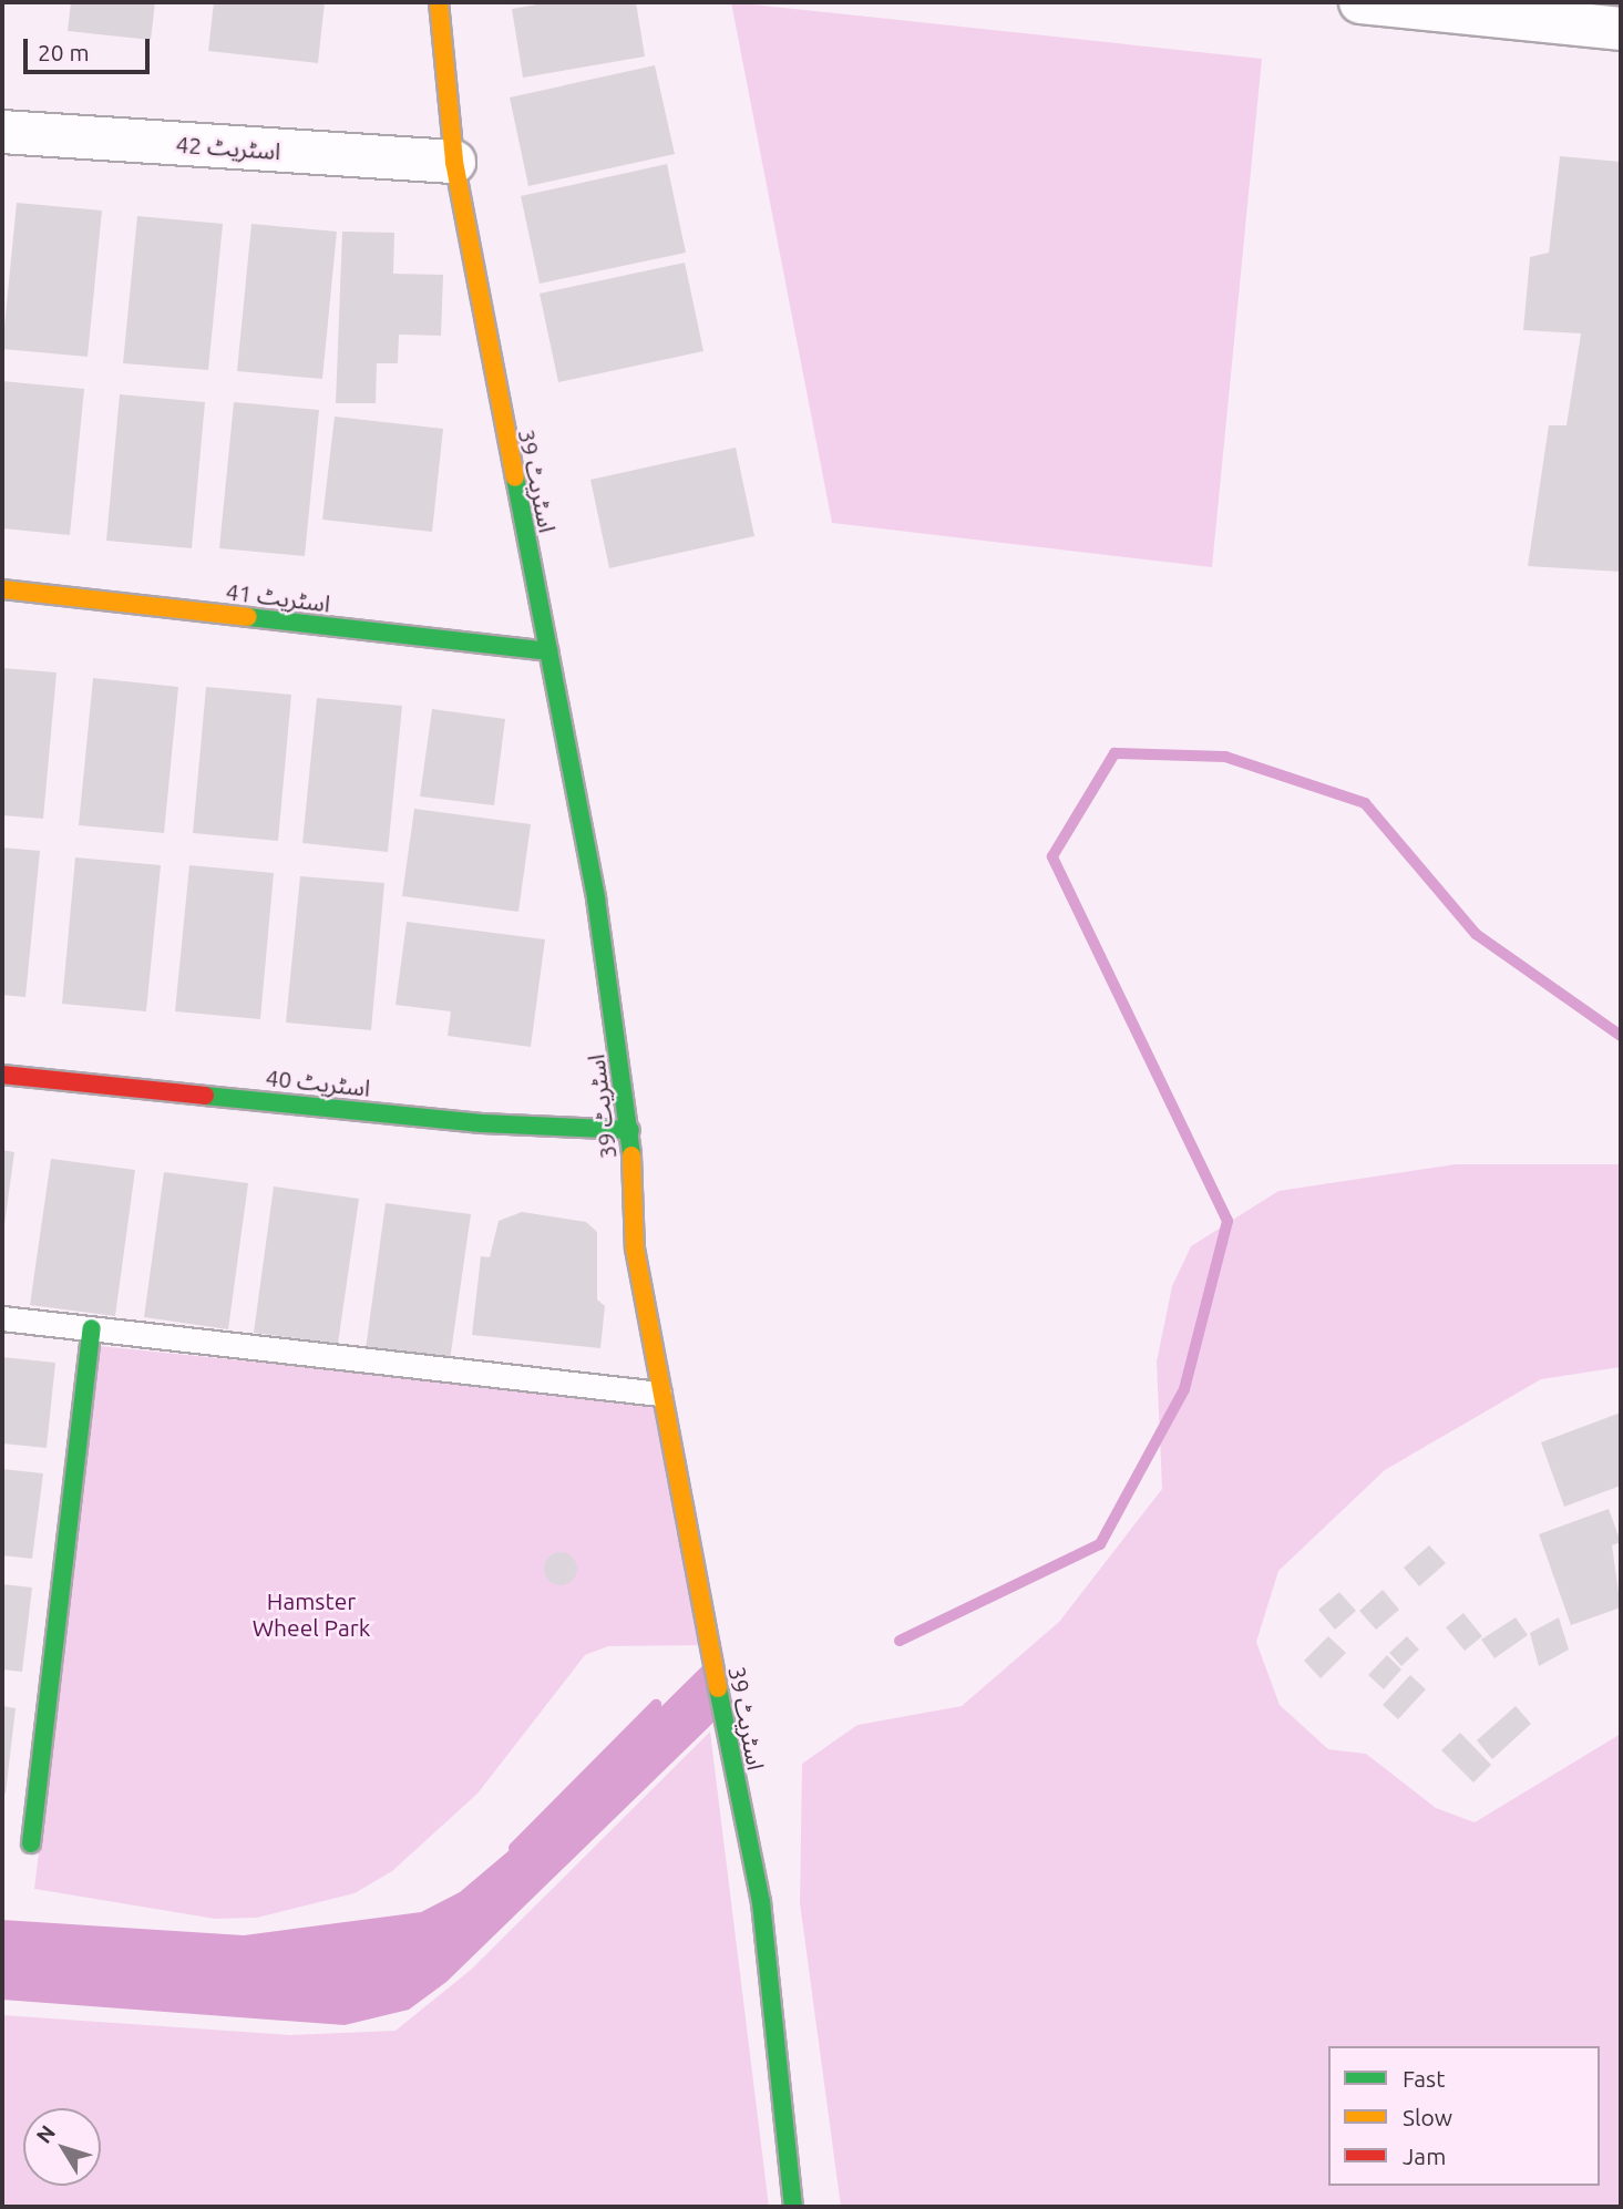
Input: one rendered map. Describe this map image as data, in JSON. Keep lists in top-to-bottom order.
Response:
{
  "streets": {
    "street": [
      "اسٹریٹ 42",
      "اسٹریٹ 39",
      "اسٹریٹ 41",
      "اسٹریٹ 40"
    ]
  },
  "crossings": [
    ["اسٹریٹ 42", "اسٹریٹ 39"],
    ["اسٹریٹ 39", "اسٹریٹ 41"],
    ["اسٹریٹ 39", "اسٹریٹ 40"]
  ],
  "parks": ["Hamster Wheel Park"],
  "legend": ["Fast", "Slow", "Jam"],
  "scale_bar": "20 m",
  "north": "top left"
}
